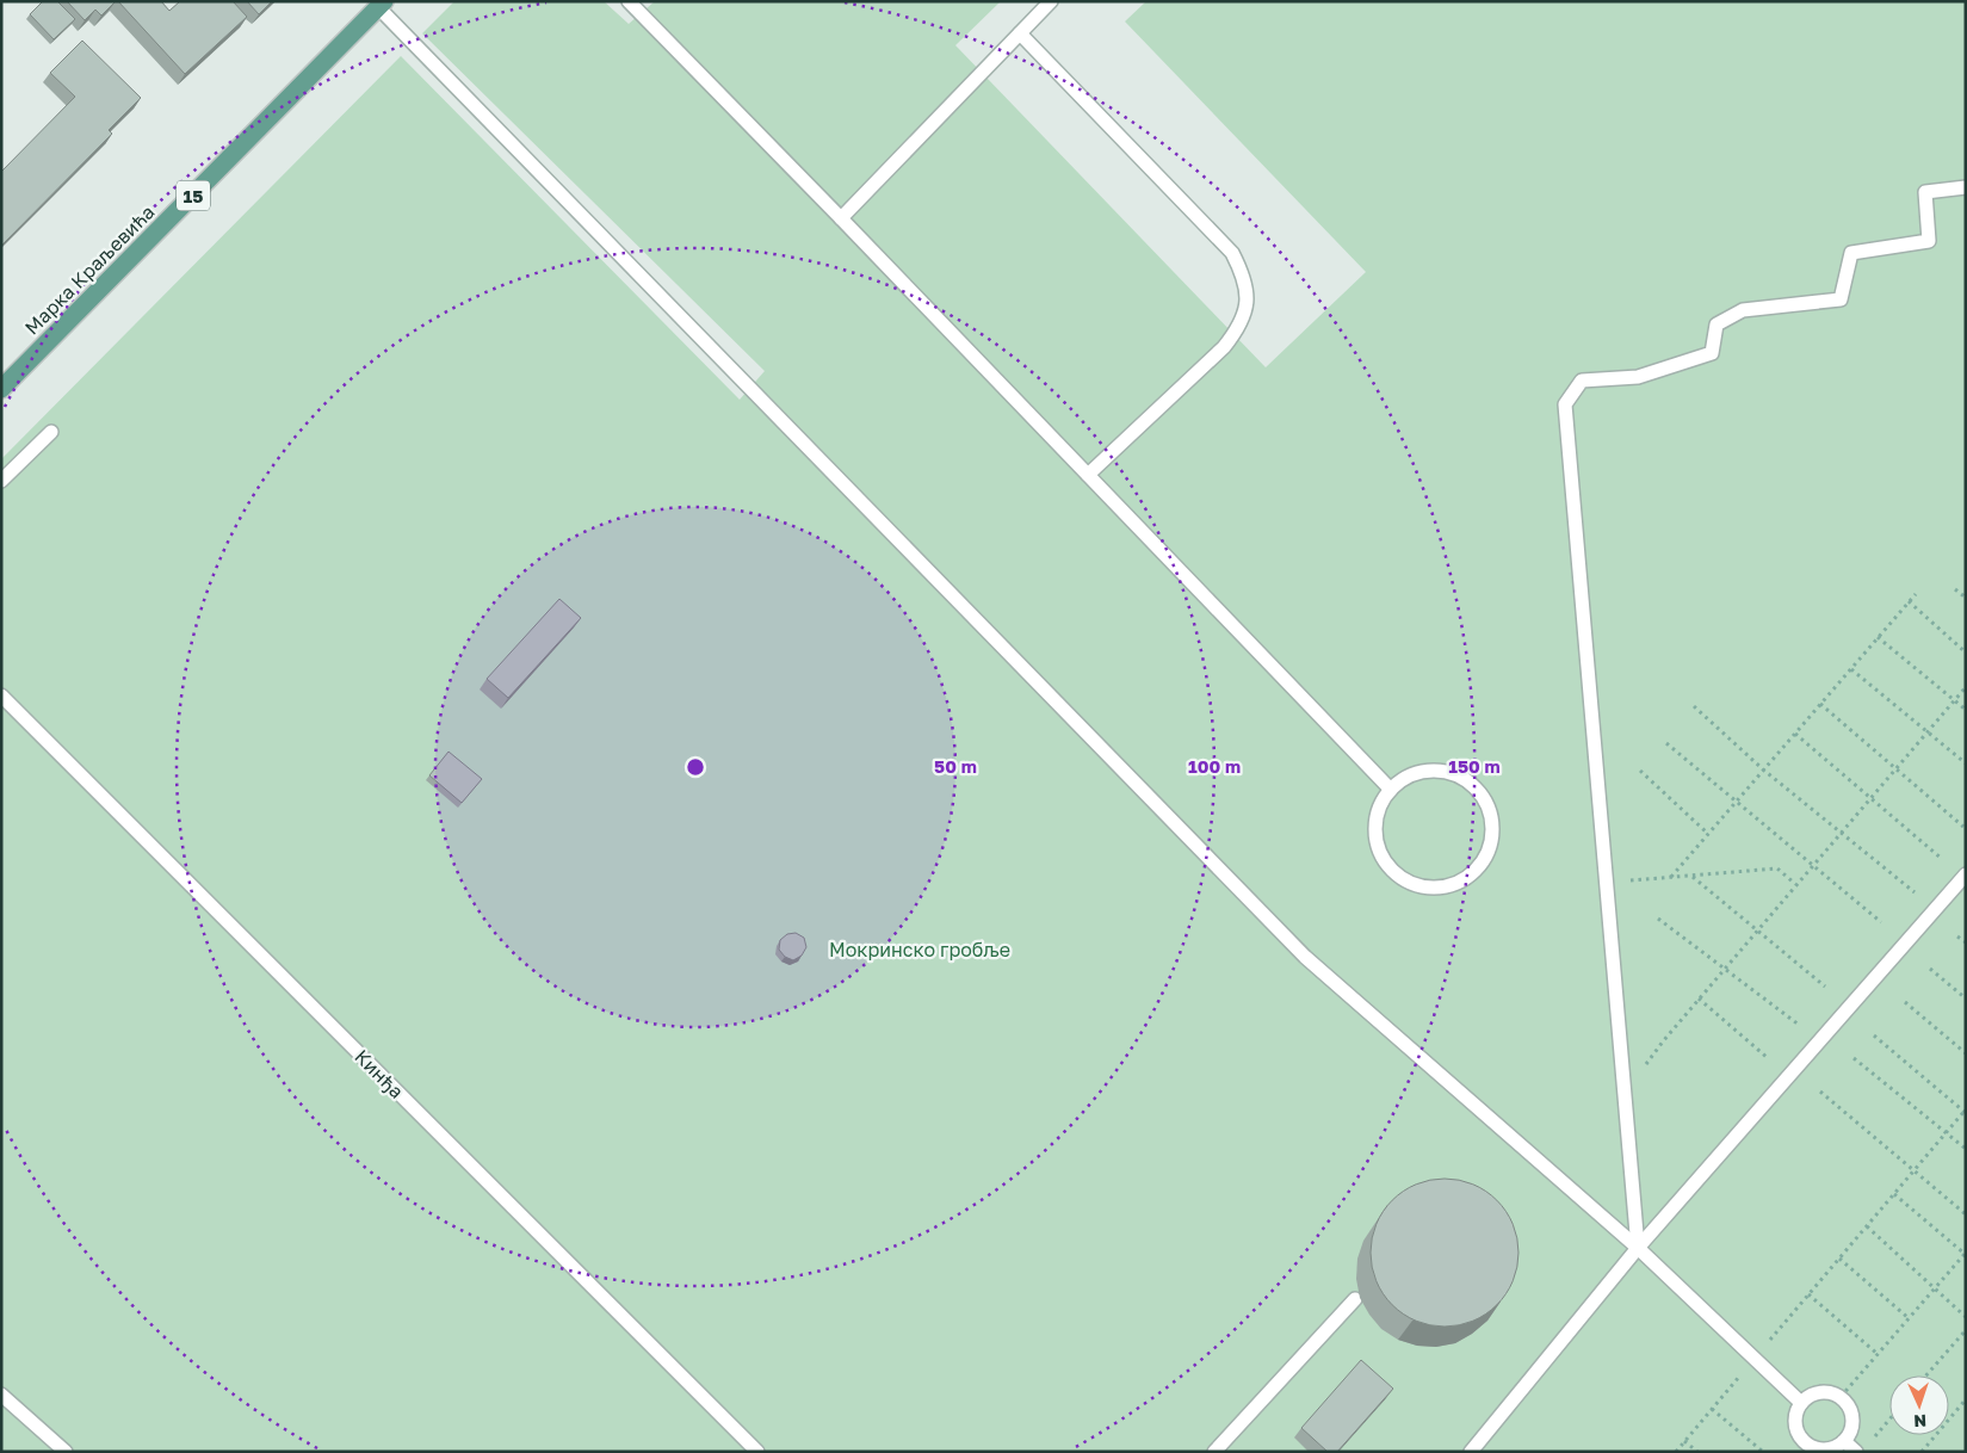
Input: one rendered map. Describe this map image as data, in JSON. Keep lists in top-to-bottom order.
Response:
{
  "streets": {
    "main road": ["15", "Марка Краљевића"],
    "lane": ["Кинђа"]
  },
  "parks": ["Мокринско гробље"],
  "north": "bottom",
  "rings": ["50 m", "100 m", "150 m"]
}
